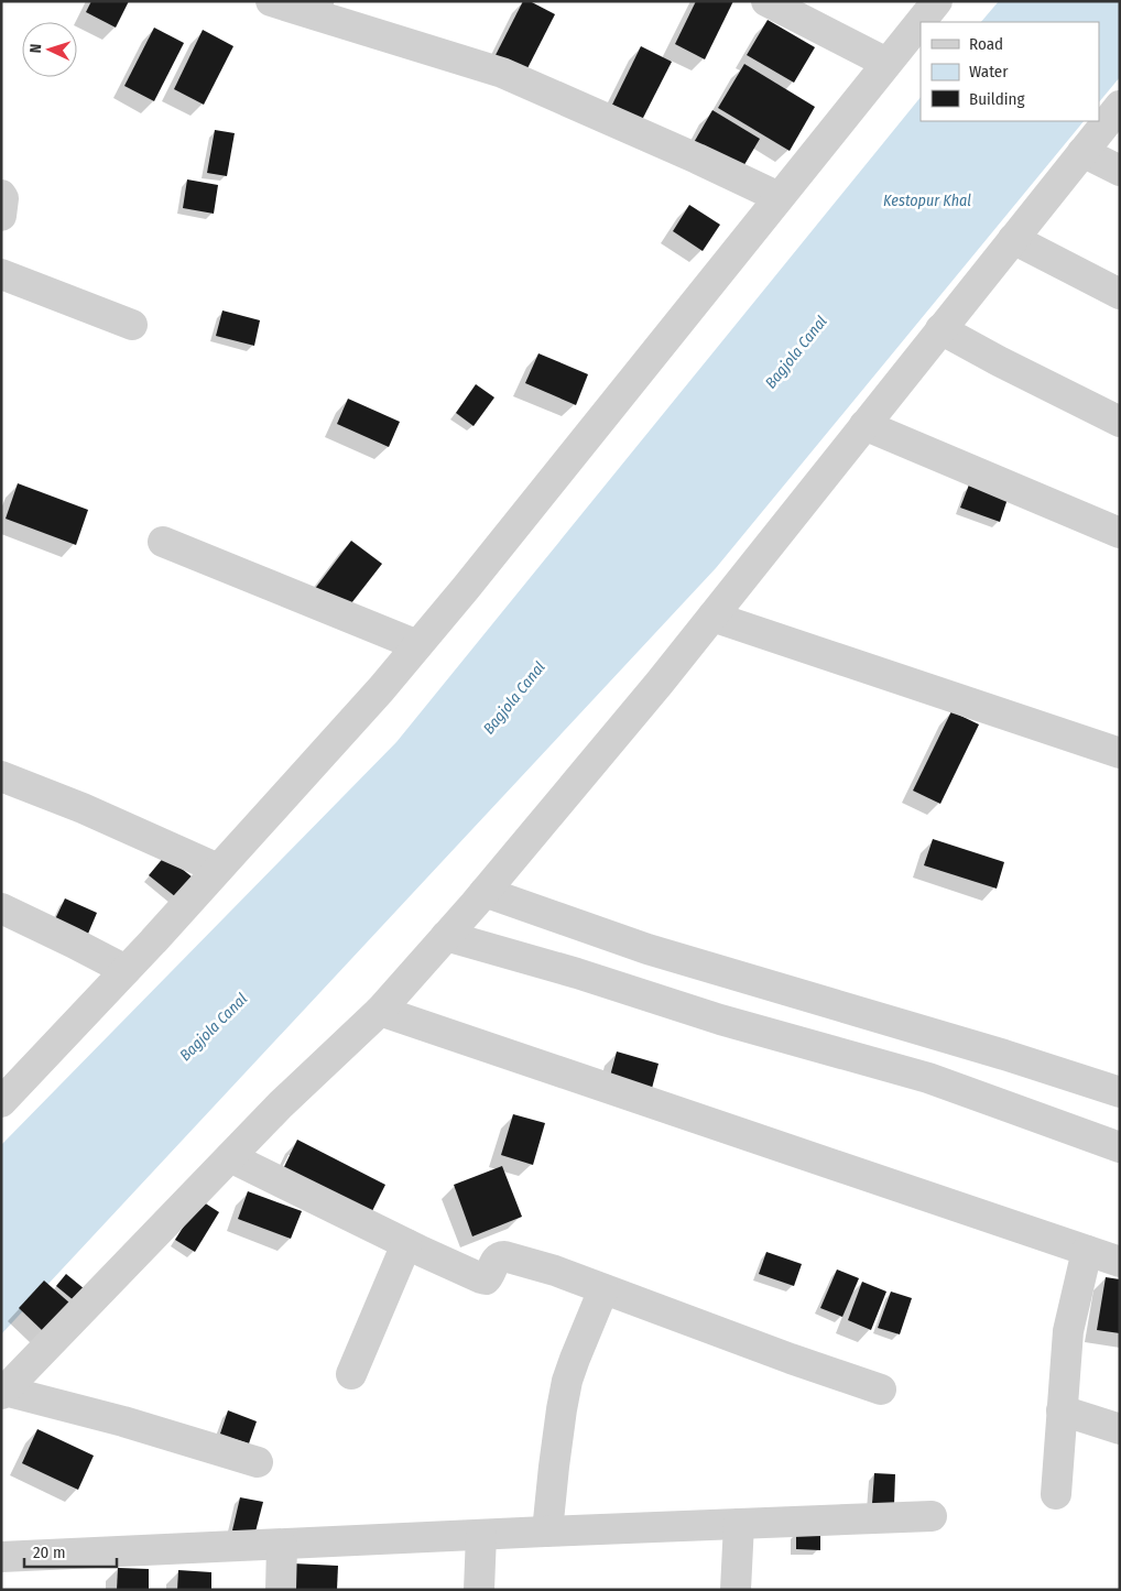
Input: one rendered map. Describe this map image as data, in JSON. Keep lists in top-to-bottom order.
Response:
{
  "water": ["Kestopur Khal", "Bagjola Canal"],
  "legend": ["Road", "Water", "Building"],
  "scale_bar": "20 m",
  "north": "left"
}
